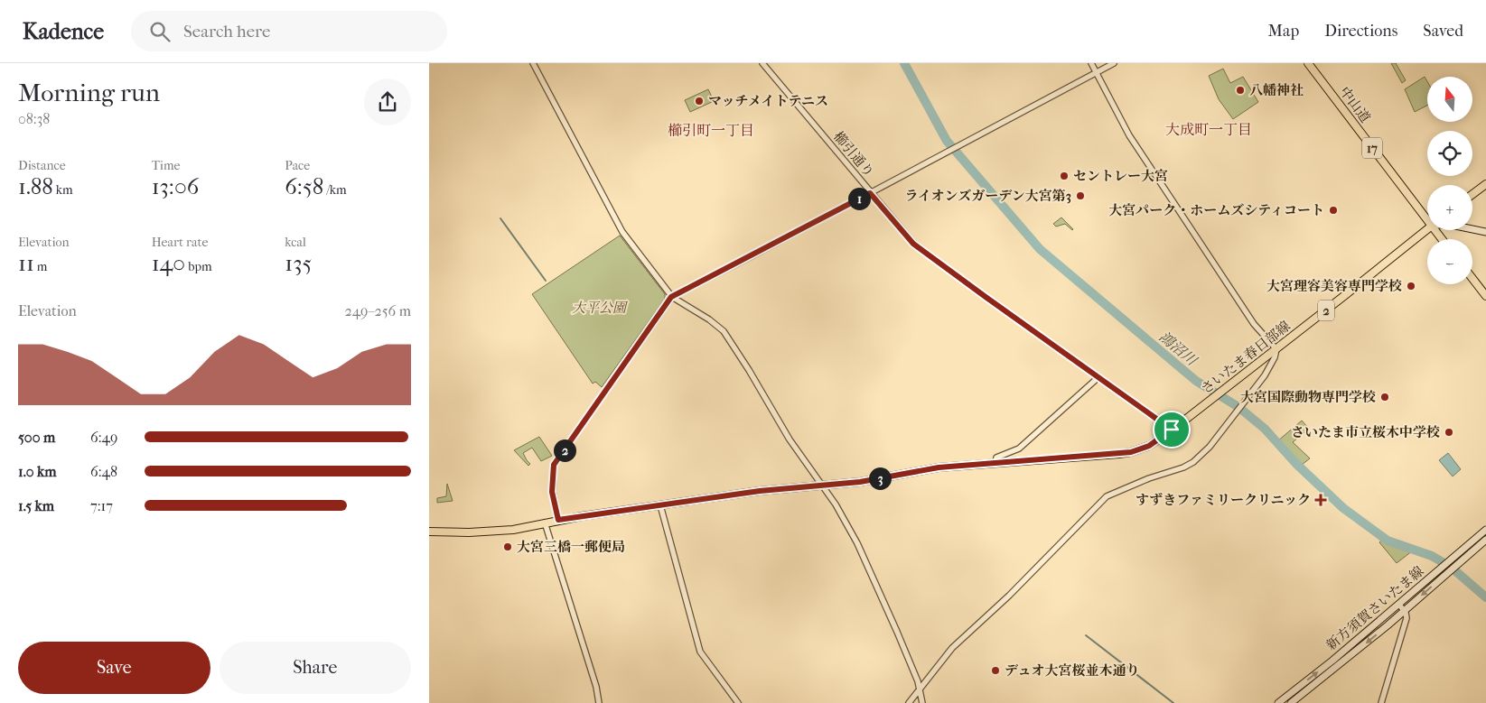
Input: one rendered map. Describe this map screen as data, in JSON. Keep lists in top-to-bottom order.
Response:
{
  "streets": {
    "main road": [
      "中山道",
      "17",
      "2",
      "さいたま春日部線",
      "新方須賀さいたま線"
    ],
    "street": ["櫛引通り"]
  },
  "crossings": [
    ["櫛引通り", "さいたま春日部線"]
  ],
  "districts": ["大成町一丁目", "櫛引町一丁目"],
  "water": ["鴻沼川"],
  "parks": ["大平公園"],
  "places": {
    "other": [
      "八幡神社",
      "マッチメイトテニス",
      "セントレー大宮",
      "ライオンズガーデン大宮第3",
      "大宮パーク・ホームズシティコート",
      "大宮理容美容専門学校",
      "大宮国際動物専門学校",
      "さいたま市立桜木中学校",
      "大宮三橋一郵便局",
      "デュオ大宮桜並木通り"
    ],
    "health": ["すずきファミリークリニック"]
  },
  "north": "top",
  "page": {
    "header": "Kadence",
    "search": "Search here",
    "nav": ["Map", "Directions", "Saved"],
    "heading": ["Morning run", "08:38"],
    "map_buttons": ["+", "−"],
    "stats": [
      ["Distance", "1.88 km"],
      ["Time", "13:06"],
      ["Pace", "6:58 /km"],
      ["Elevation", "11 m"],
      ["Heart rate", "140 bpm"],
      ["kcal", "135"]
    ],
    "pins": ["1", "2", "3"],
    "chart": ["Elevation", "249–256 m"],
    "list": [
      {
        "name": "500 m",
        "note": "6:49"
      },
      {
        "name": "1.0 km",
        "note": "6:48"
      },
      {
        "name": "1.5 km",
        "note": "7:17"
      }
    ],
    "buttons": ["Save", "Share"]
  }
}
